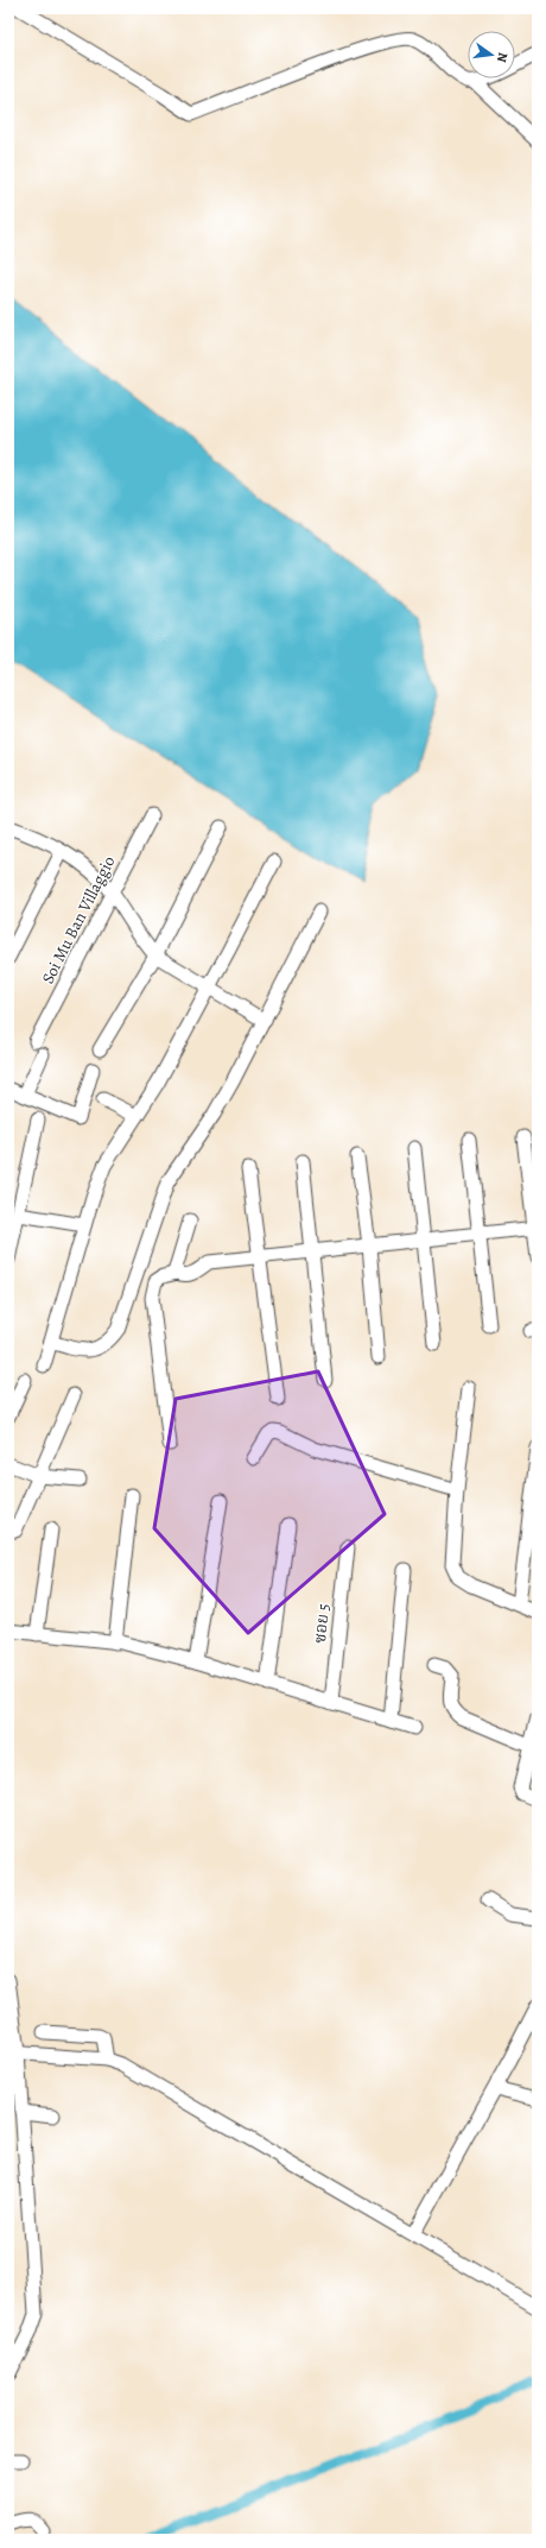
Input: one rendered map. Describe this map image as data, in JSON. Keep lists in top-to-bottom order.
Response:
{
  "streets": {
    "street": ["Soi Mu Ban Villaggio", "ซอย 5"]
  },
  "north": "right"
}
